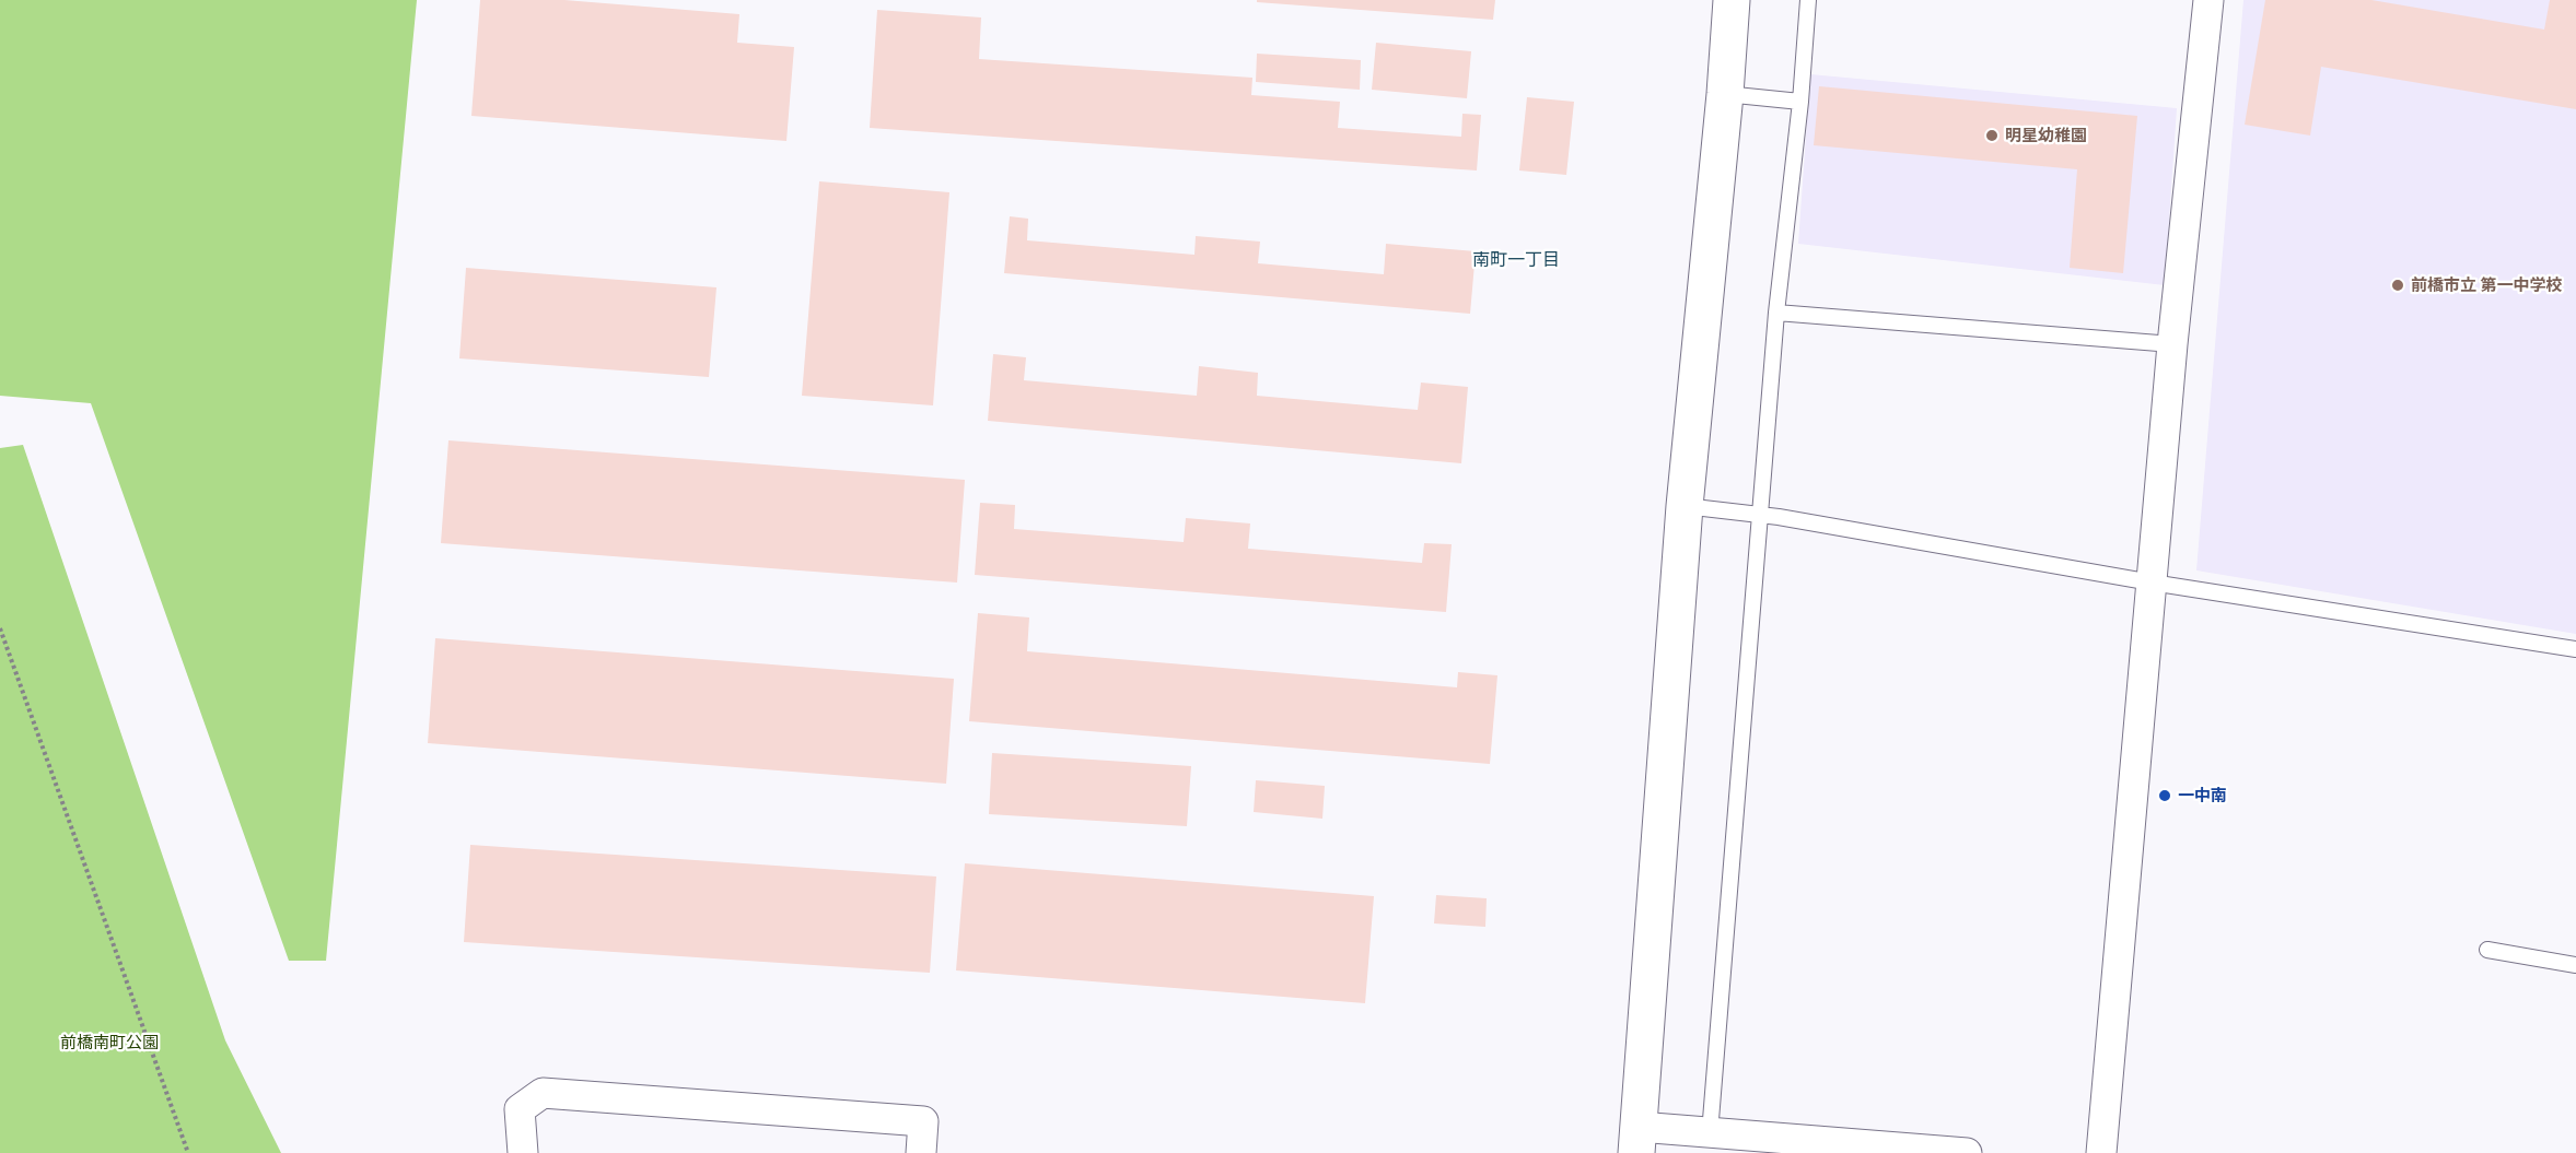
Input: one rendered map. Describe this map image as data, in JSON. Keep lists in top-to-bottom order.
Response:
{
  "districts": ["南町一丁目"],
  "parks": ["前橋南町公園"],
  "places": ["明星幼稚園", "前橋市立 第一中学校", "一中南"]
}
